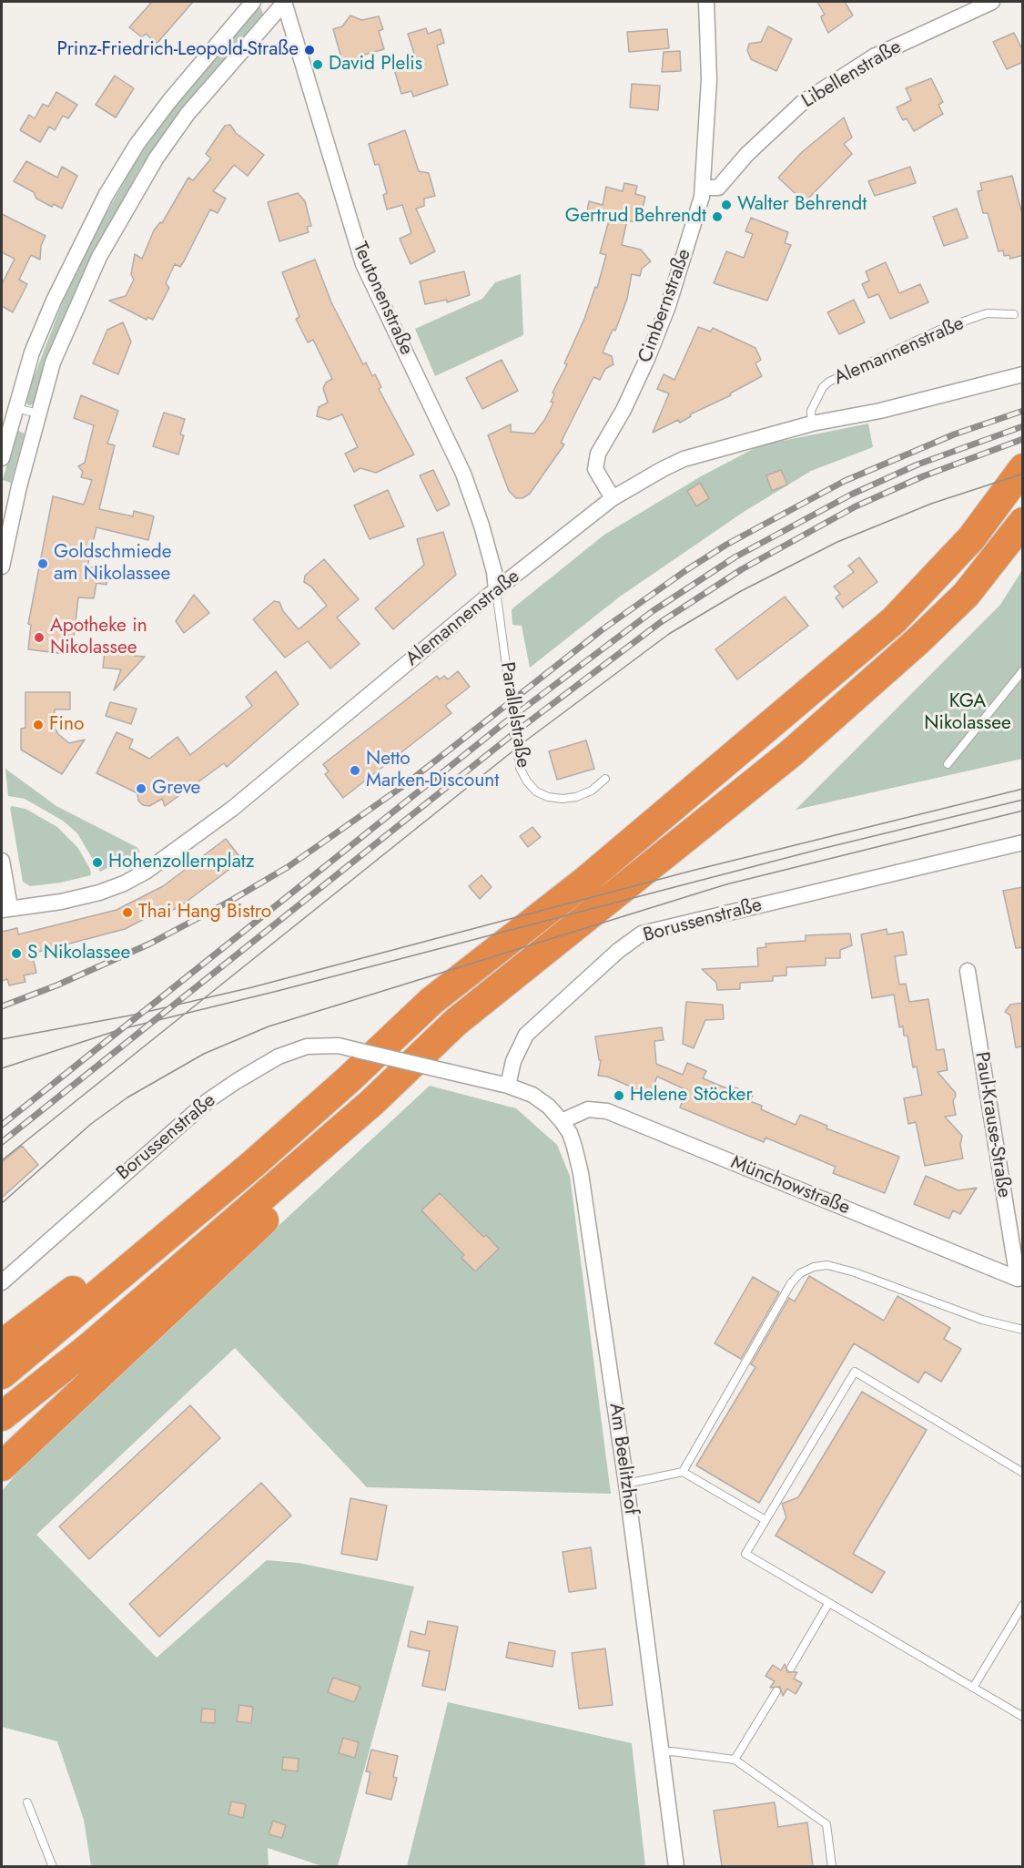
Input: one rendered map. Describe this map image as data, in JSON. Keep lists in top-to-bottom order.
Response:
{
  "streets": {
    "street": [
      "Libellenstraße",
      "Teutonenstraße",
      "Cimbernstraße",
      "Alemannenstraße",
      "Borussenstraße",
      "Paul-Krause-Straße",
      "Münchowstraße",
      "Am Beelitzhof"
    ],
    "lane": ["Parallelstraße"]
  },
  "crossings": [
    ["Libellenstraße", "Cimbernstraße"],
    ["Teutonenstraße", "Alemannenstraße"],
    ["Teutonenstraße", "Parallelstraße"],
    ["Cimbernstraße", "Alemannenstraße"],
    ["Alemannenstraße", "Parallelstraße"],
    ["Borussenstraße", "Am Beelitzhof"],
    ["Paul-Krause-Straße", "Münchowstraße"],
    ["Münchowstraße", "Am Beelitzhof"]
  ],
  "parks": ["KGA Nikolassee"],
  "places": [
    "Prinz-Friedrich-Leopold-Straße",
    "David Plelis",
    "Walter Behrendt",
    "Gertrud Behrendt",
    "Goldschmiede am Nikolassee",
    "Apotheke in Nikolassee",
    "Fino",
    "Netto Marken-Discount",
    "Greve",
    "Hohenzollernplatz",
    "Thai Hang Bistro",
    "S Nikolassee",
    "Helene Stöcker"
  ]
}
